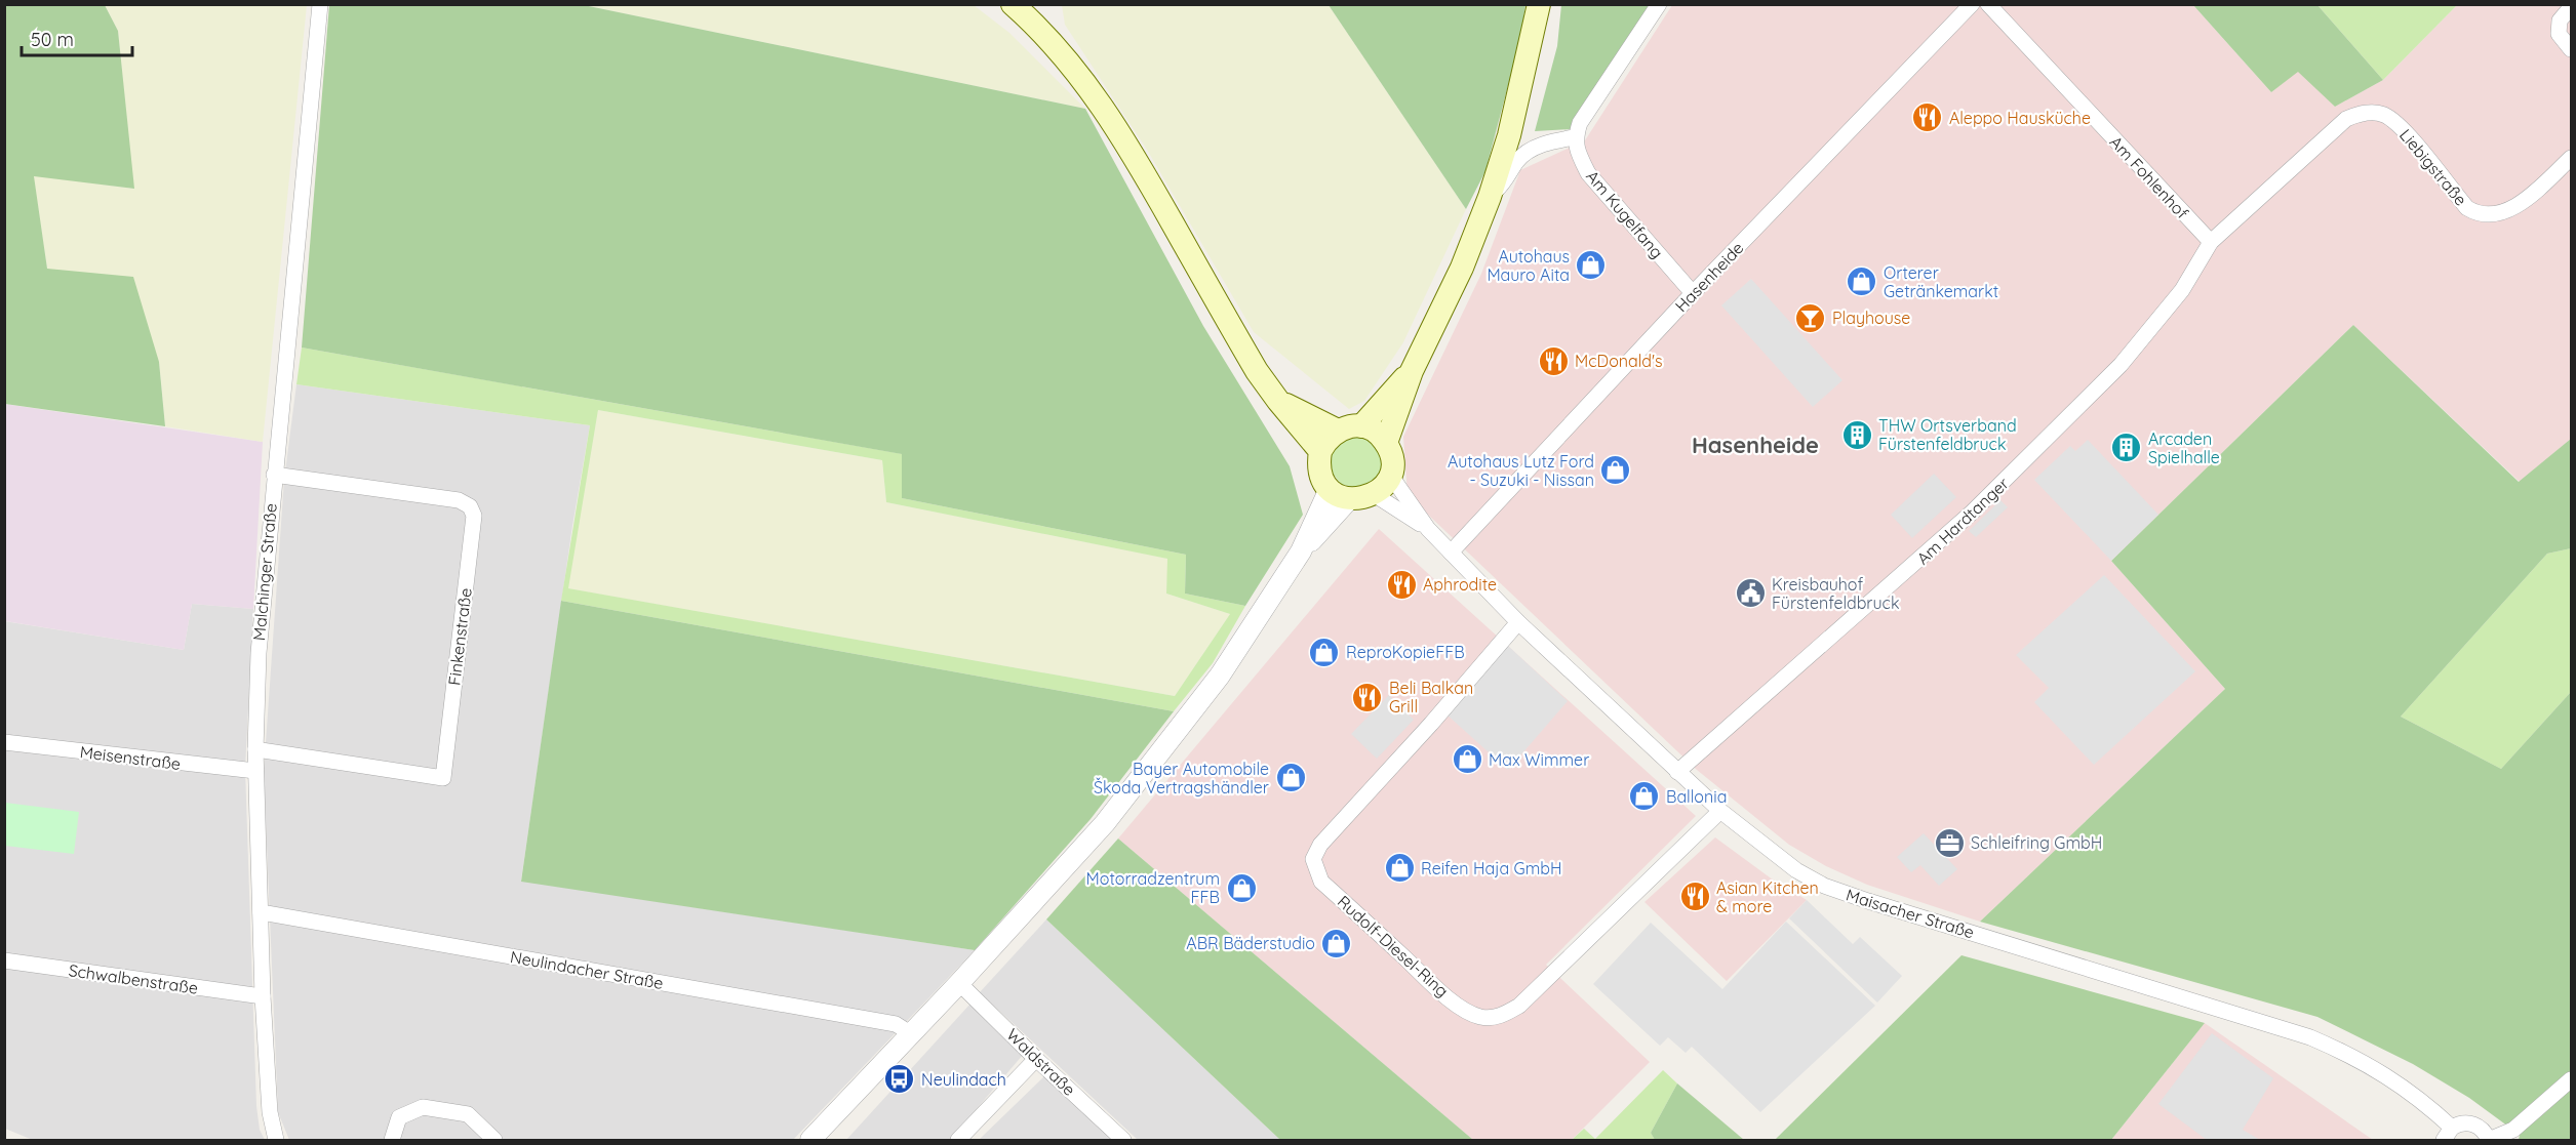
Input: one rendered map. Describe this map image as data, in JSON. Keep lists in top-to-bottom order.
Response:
{
  "streets": {
    "street": [
      "Liebigstraße",
      "Am Fohlenhof",
      "Am Kugelfang",
      "Hasenheide",
      "Am Hardtanger",
      "Malchinger Straße",
      "Finkenstraße",
      "Meisenstraße",
      "Maisacher Straße",
      "Rudolf-Diesel-Ring",
      "Neulindacher Straße",
      "Schwalbenstraße",
      "Waldstraße"
    ]
  },
  "crossings": [
    ["Liebigstraße", "Am Hardtanger"],
    ["Am Fohlenhof", "Am Hardtanger"],
    ["Am Kugelfang", "Hasenheide"],
    ["Hasenheide", "Maisacher Straße"],
    ["Am Hardtanger", "Maisacher Straße"],
    ["Malchinger Straße", "Finkenstraße"],
    ["Malchinger Straße", "Meisenstraße"],
    ["Malchinger Straße", "Neulindacher Straße"],
    ["Malchinger Straße", "Schwalbenstraße"],
    ["Maisacher Straße", "Rudolf-Diesel-Ring"]
  ],
  "districts": ["Hasenheide"],
  "places": {
    "restaurant": [
      "Aleppo Hausküche",
      "McDonald's",
      "Aphrodite",
      "Beli Balkan Grill",
      "Asian Kitchen & more"
    ],
    "shop": [
      "Autohaus Mauro Aita",
      "Orterer Getränkemarkt",
      "Autohaus Lutz Ford - Suzuki - Nissan",
      "ReproKopieFFB",
      "Max Wimmer",
      "Bayer Automobile Škoda Vertragshändler",
      "Ballonia",
      "Reifen Haja GmbH",
      "Motorradzentrum FFB",
      "ABR Bäderstudio"
    ],
    "bar": ["Playhouse"],
    "building": ["THW Ortsverband Fürstenfeldbruck", "Arcaden Spielhalle"],
    "public building": ["Kreisbauhof Fürstenfeldbruck"],
    "office": ["Schleifring GmbH"],
    "bus stop": ["Neulindach"]
  },
  "scale_bar": "50 m"
}
